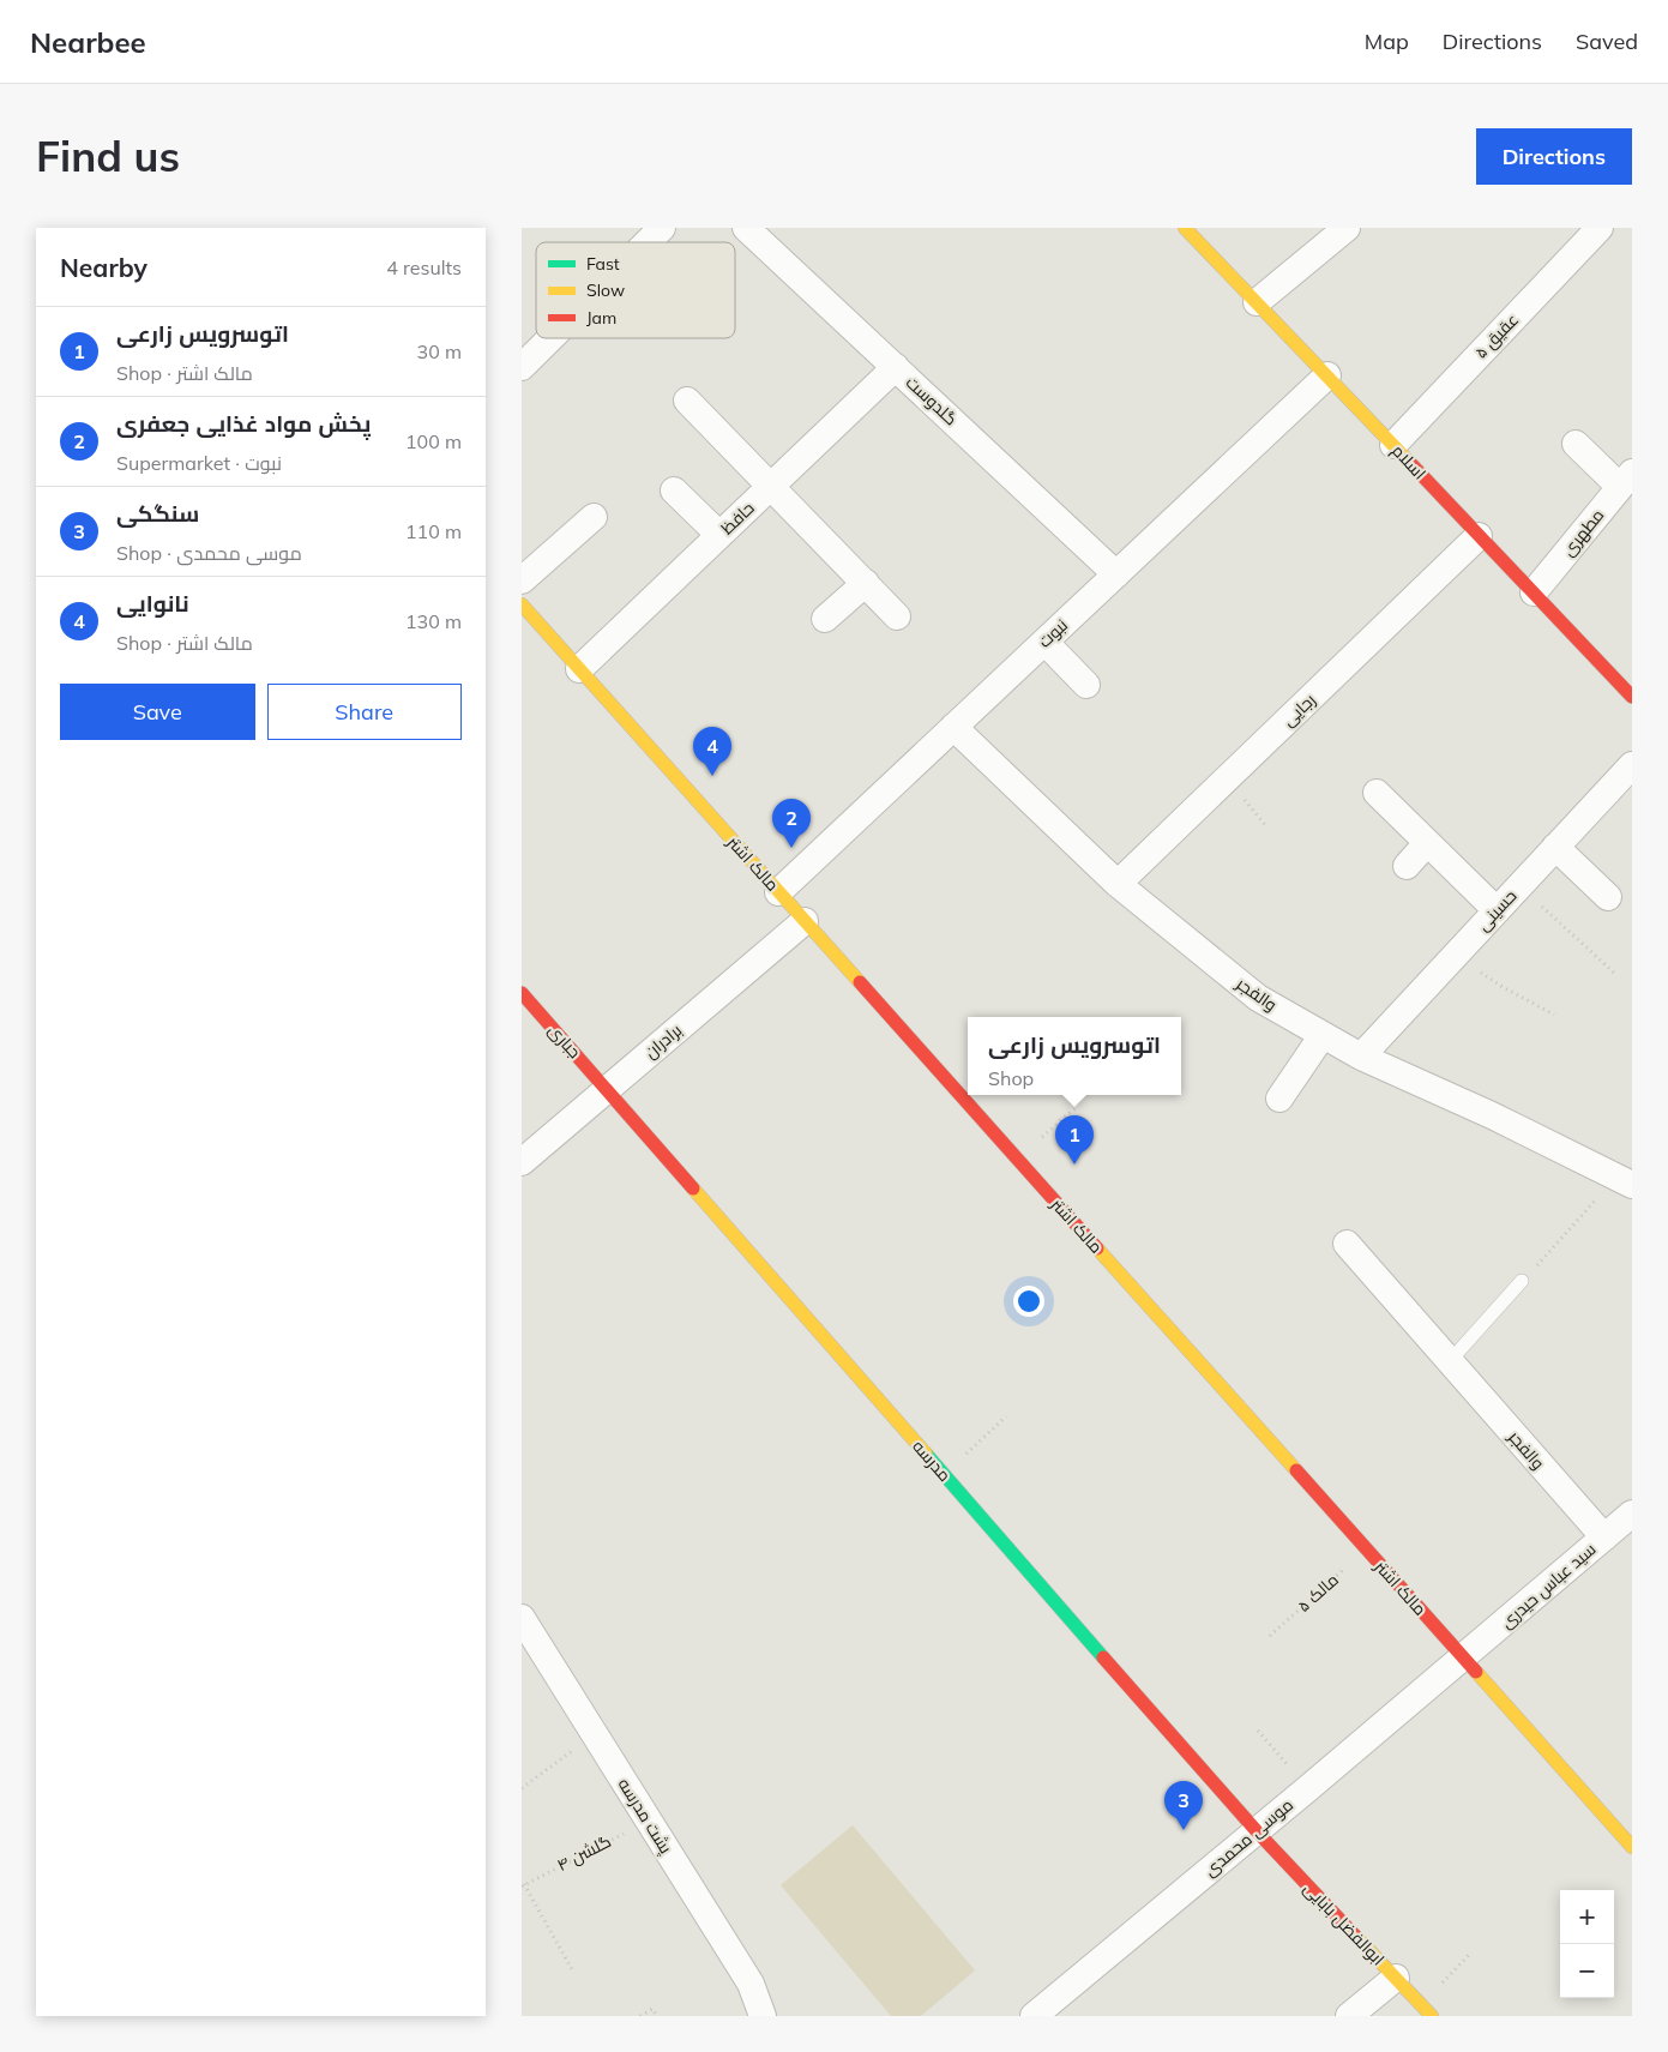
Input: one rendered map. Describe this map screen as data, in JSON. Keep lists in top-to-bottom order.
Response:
{
  "streets": {
    "street": [
      "عقیق ۵",
      "گلدوست",
      "اسلام",
      "حافظ",
      "مطهری",
      "نبوت",
      "رجایی",
      "مالک اشتر",
      "حسینی",
      "والفجر",
      "جباری",
      "برادران",
      "مدرسه",
      "سید عباس حیدری",
      "پشت مدرسه",
      "موسی محمدی",
      "ابوالفضل بابایی"
    ],
    "path": ["مالک ۵", "گلشن ۴"]
  },
  "crossings": [
    ["عقیق ۵", "اسلام"],
    ["گلدوست", "حافظ"],
    ["گلدوست", "نبوت"],
    ["اسلام", "مطهری"],
    ["اسلام", "نبوت"],
    ["اسلام", "رجایی"],
    ["حافظ", "مالک اشتر"],
    ["نبوت", "مالک اشتر"],
    ["نبوت", "والفجر"],
    ["رجایی", "والفجر"],
    ["مالک اشتر", "برادران"],
    ["مالک اشتر", "سید عباس حیدری"],
    ["مالک اشتر", "مالک ۵"],
    ["مالک اشتر", "موسی محمدی"],
    ["حسینی", "والفجر"],
    ["والفجر", "سید عباس حیدری"],
    ["جباری", "برادران"],
    ["جباری", "مدرسه"],
    ["برادران", "مدرسه"],
    ["مدرسه", "موسی محمدی"],
    ["مدرسه", "ابوالفضل بابایی"],
    ["سید عباس حیدری", "موسی محمدی"],
    ["پشت مدرسه", "گلشن ۴"],
    ["موسی محمدی", "ابوالفضل بابایی"]
  ],
  "legend": ["Fast", "Slow", "Jam"],
  "page": {
    "header": "Nearbee",
    "nav": ["Map", "Directions", "Saved"],
    "buttons": [
      "Directions",
      ["Save", "Share"]
    ],
    "title": "Find us",
    "heading": ["Nearby", "4 results"],
    "list": [
      {
        "mark": "1",
        "name": "اتوسرویس زارعی",
        "note": "Shop · مالک اشتر",
        "value": "30 m"
      },
      {
        "mark": "2",
        "name": "پخش مواد غذایی جعفری",
        "note": "Supermarket · نبوت",
        "value": "100 m"
      },
      {
        "mark": "3",
        "name": "سنگکی",
        "note": "Shop · موسی محمدی",
        "value": "110 m"
      },
      {
        "mark": "4",
        "name": "نانوایی",
        "note": "Shop · مالک اشتر",
        "value": "130 m"
      }
    ],
    "pins": [
      "4",
      "2",
      "1",
      "3"
    ],
    "popup": ["اتوسرویس زارعی", "Shop"],
    "map_buttons": ["+", "−"]
  }
}
